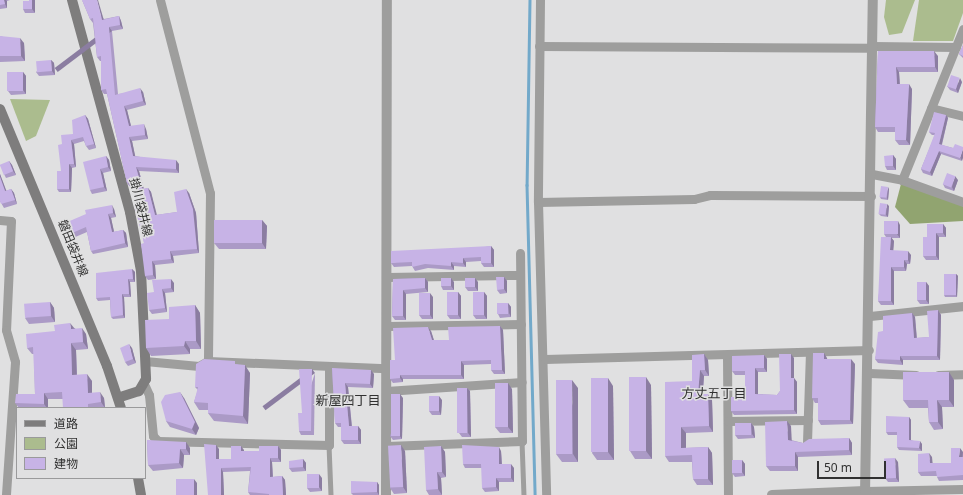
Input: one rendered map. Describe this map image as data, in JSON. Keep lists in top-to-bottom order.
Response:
{
  "streets": {
    "main road": ["掛川袋井線", "磐田袋井線"]
  },
  "districts": ["方丈五丁目", "新屋四丁目"],
  "legend": ["道路", "公園", "建物"],
  "scale_bar": "50 m"
}
